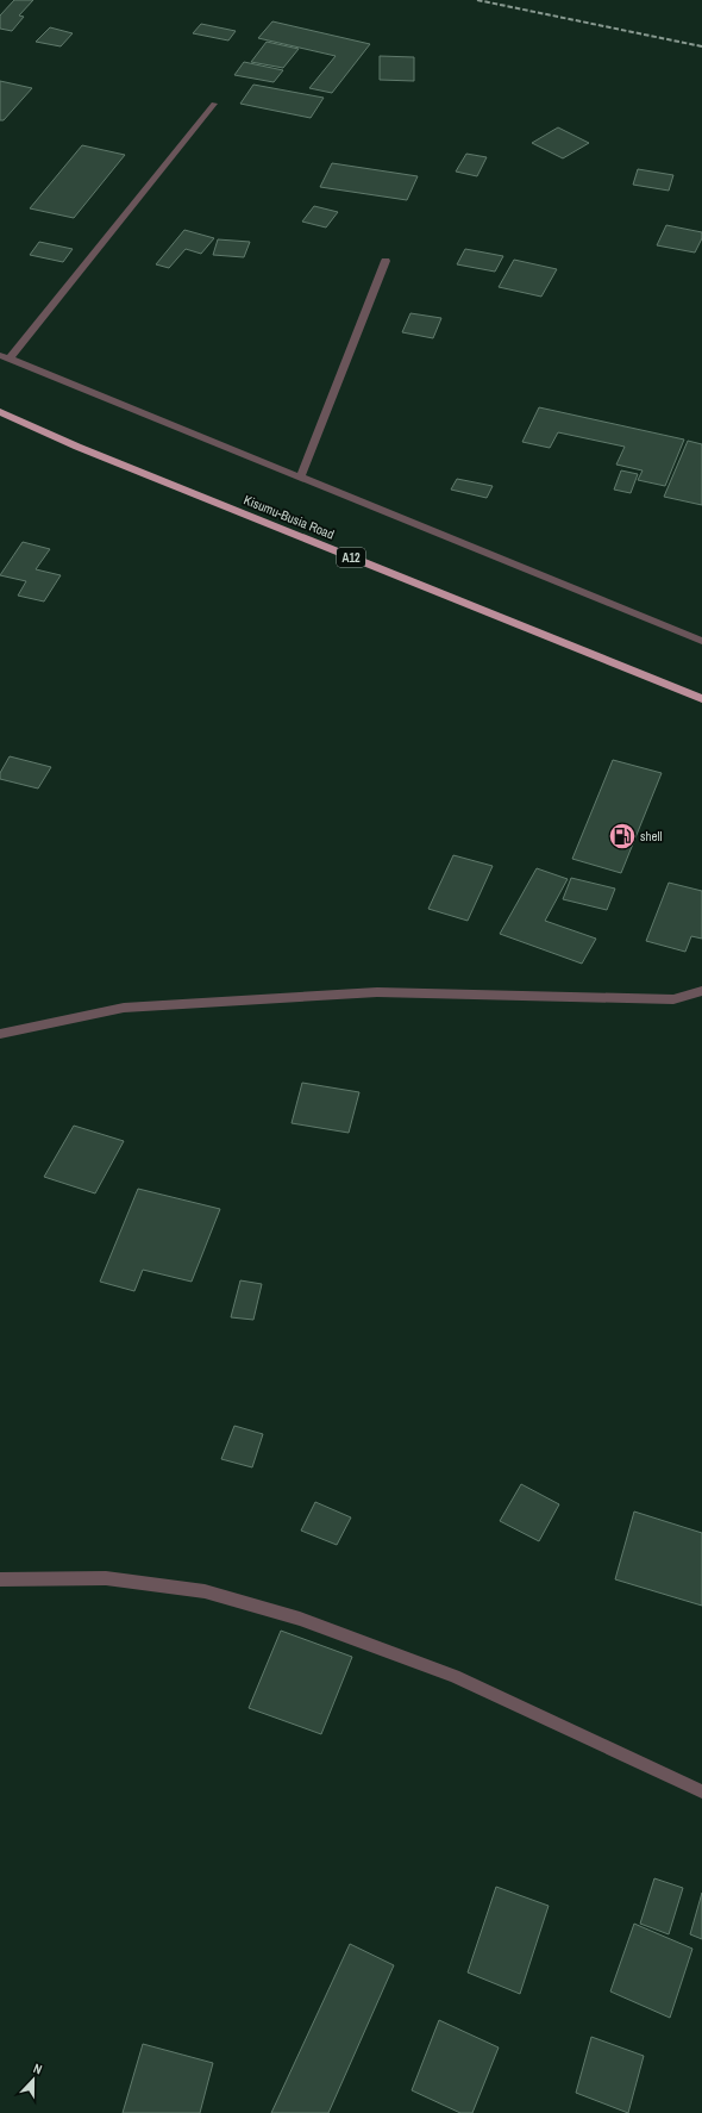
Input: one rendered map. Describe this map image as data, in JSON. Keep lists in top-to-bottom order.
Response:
{
  "streets": {
    "highway": ["Kisumu-Busia Road", "A12"]
  },
  "places": {
    "fuel station": ["shell"]
  },
  "north": "top"
}
